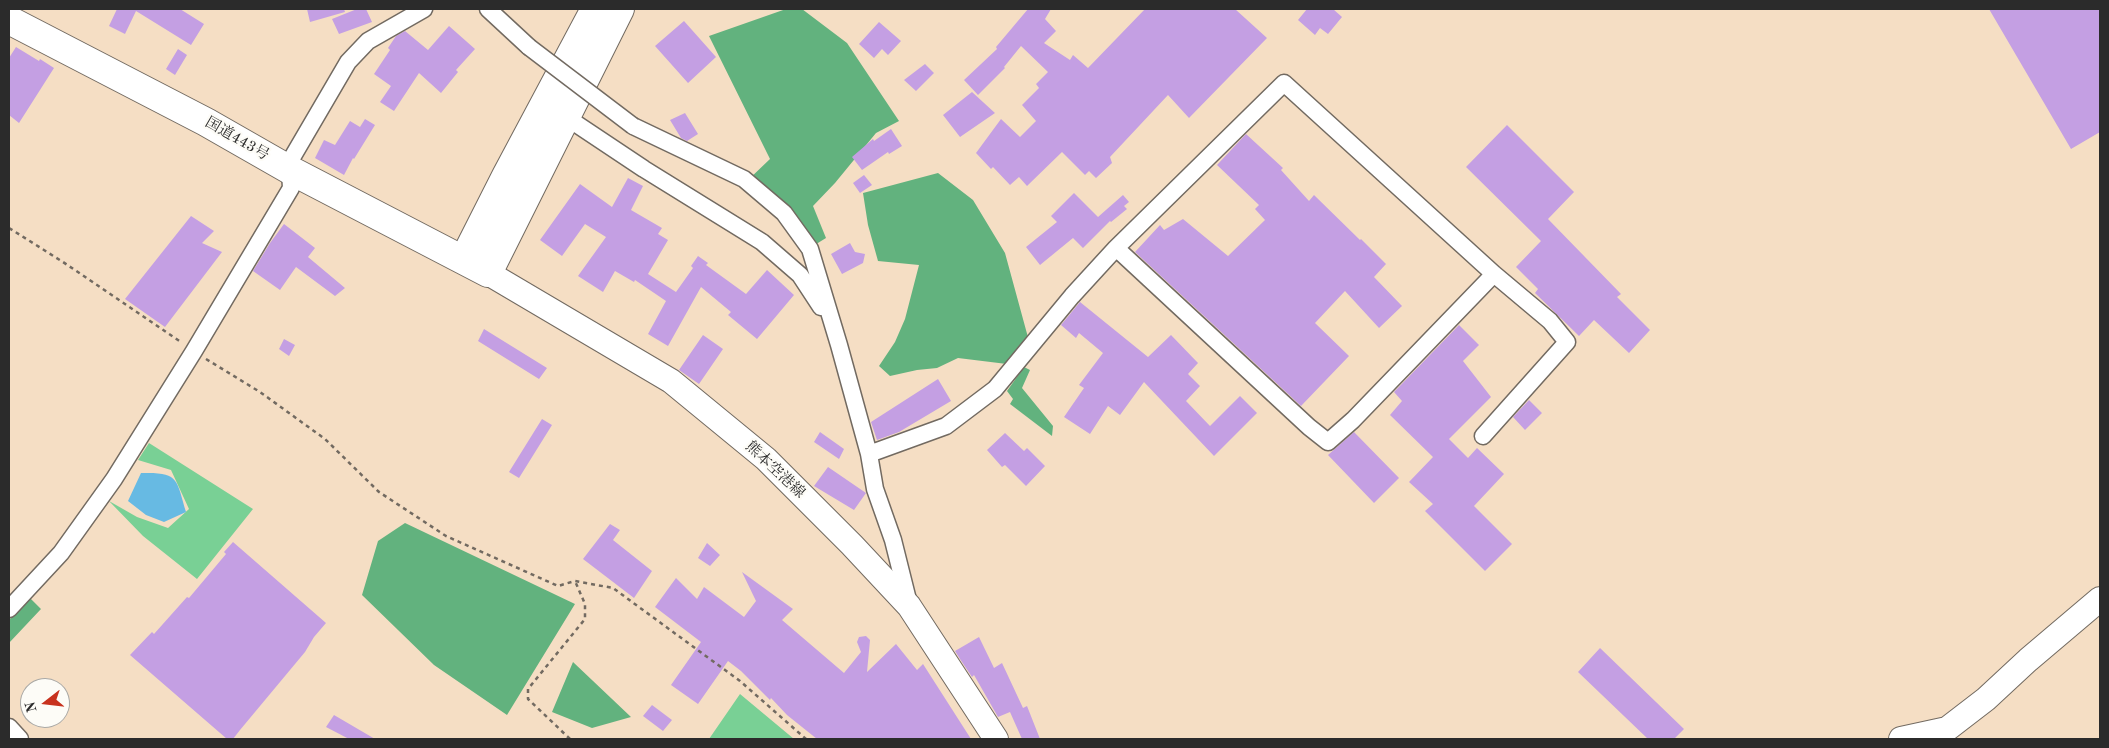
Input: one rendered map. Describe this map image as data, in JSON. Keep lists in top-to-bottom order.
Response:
{
  "streets": {
    "highway": ["国道443号"],
    "main road": ["熊本空港線"]
  },
  "crossings": [
    ["国道443号", "熊本空港線"]
  ],
  "north": "left"
}
